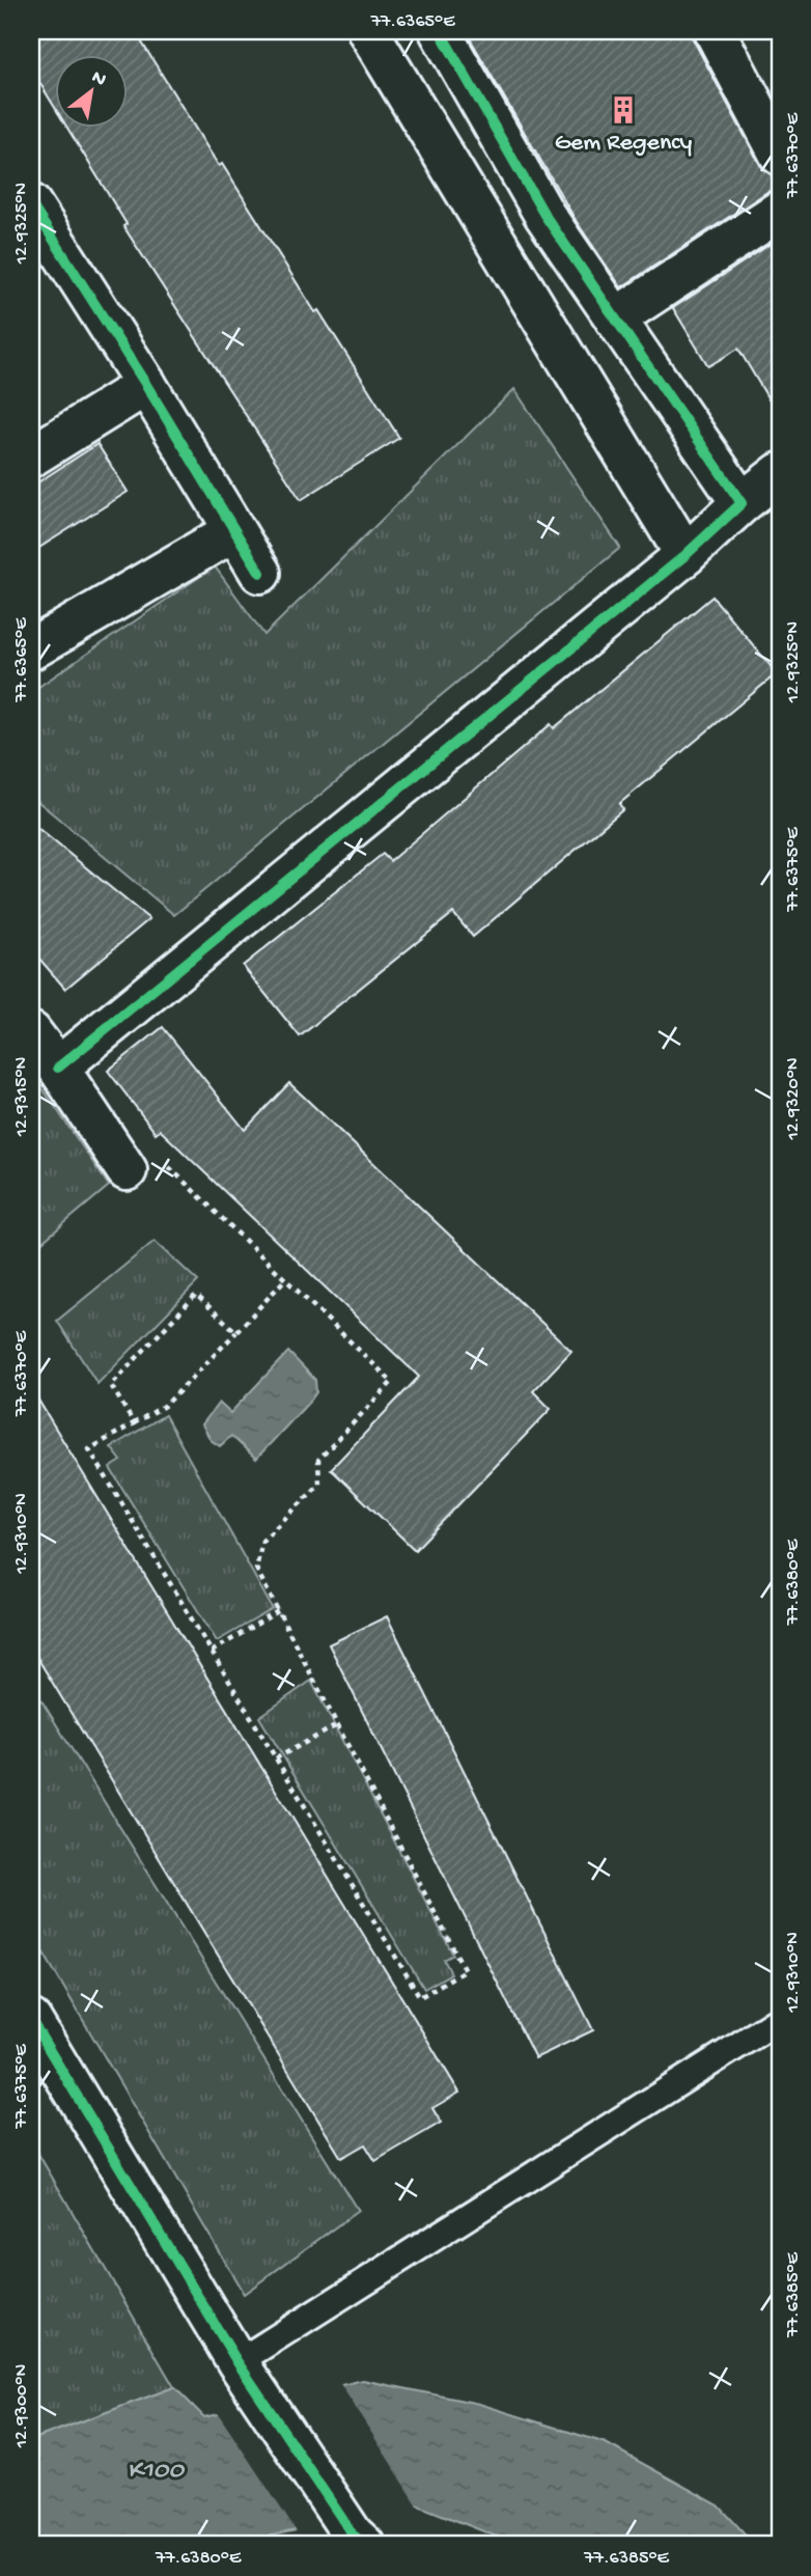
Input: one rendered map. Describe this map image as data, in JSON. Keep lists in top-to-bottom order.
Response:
{
  "water": ["K100"],
  "places": {
    "building": ["Gem Regency"]
  },
  "north": "top right",
  "coordinates": [
    "77.6365°E",
    "77.6370°E",
    "12.9325°N",
    "77.6375°E",
    "12.9315°N",
    "12.9320°N",
    "12.9310°N",
    "77.6380°E",
    "77.6385°E",
    "12.9300°N"
  ]
}
